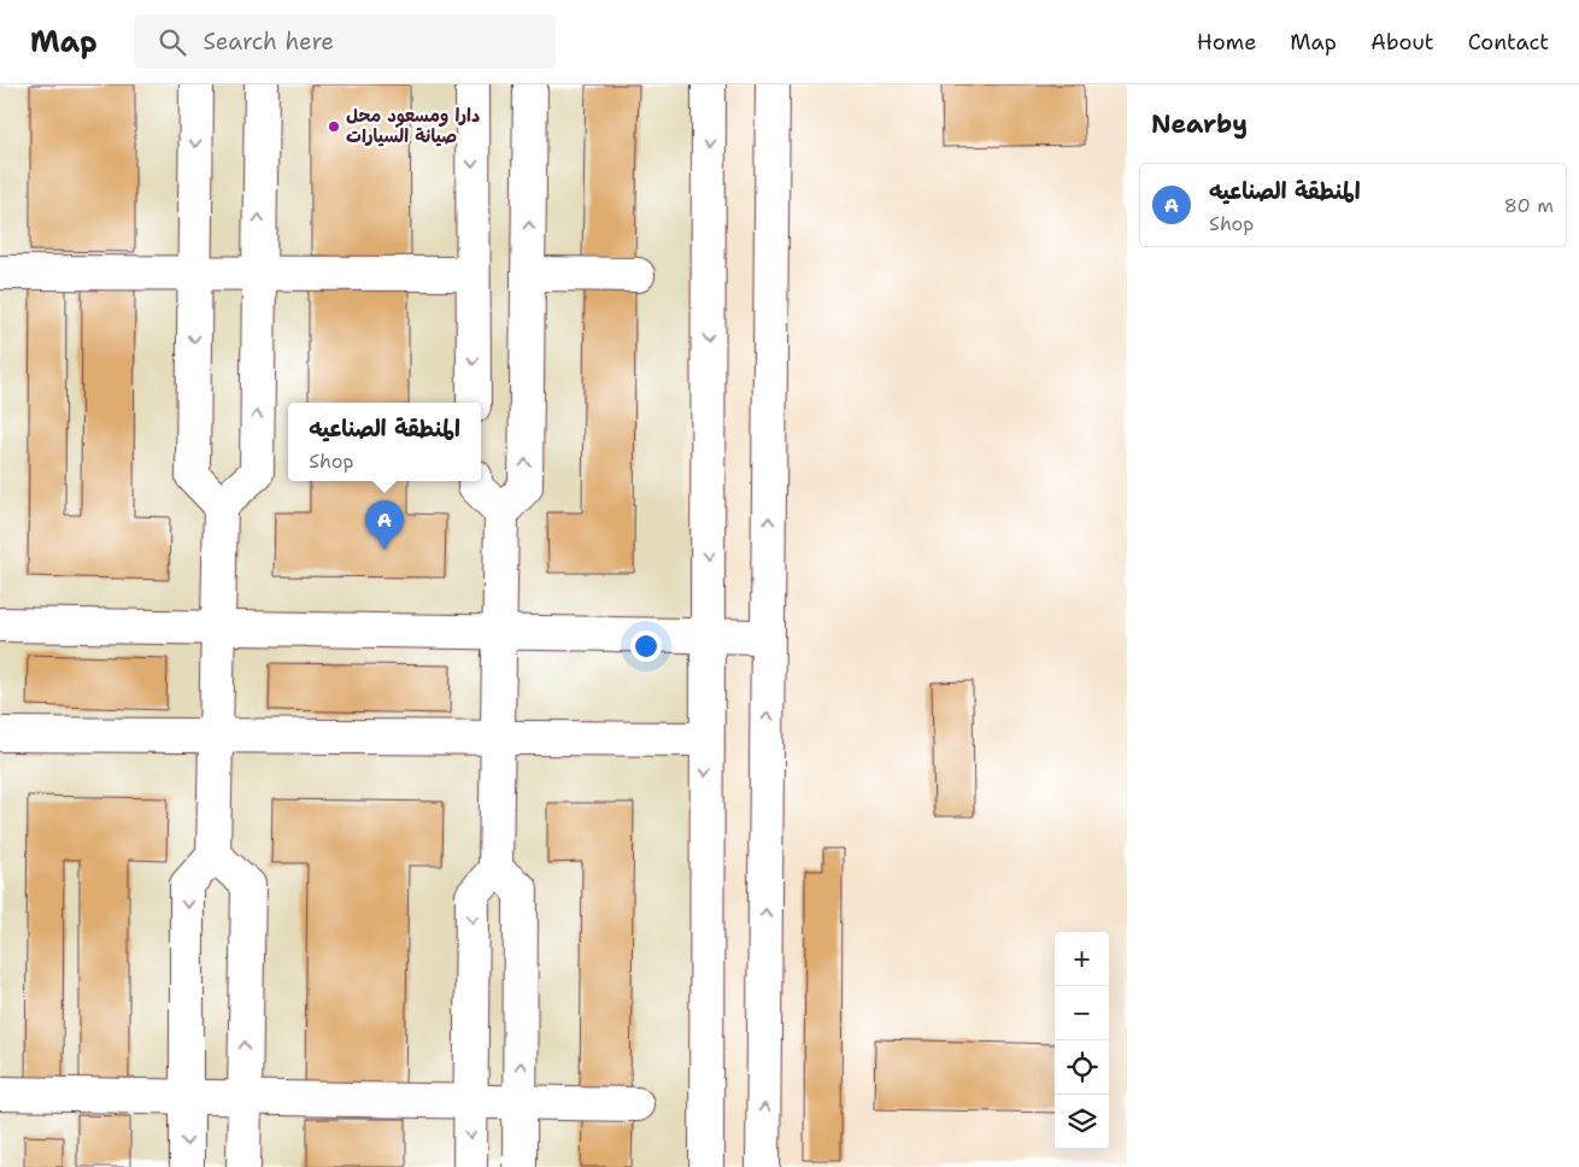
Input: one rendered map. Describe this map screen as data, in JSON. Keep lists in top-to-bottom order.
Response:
{
  "places": ["دارا ومسعود محل صيانة السيارات"],
  "page": {
    "header": "Map",
    "search": "Search here",
    "nav": [
      "Home",
      "Map",
      "About",
      "Contact"
    ],
    "heading": "Nearby",
    "list": [
      {
        "mark": "A",
        "name": "المنطقة الصناعيه",
        "note": "Shop",
        "value": "80 m"
      }
    ],
    "popup": ["المنطقة الصناعيه", "Shop"],
    "pins": "A",
    "map_buttons": ["+", "−"]
  }
}
